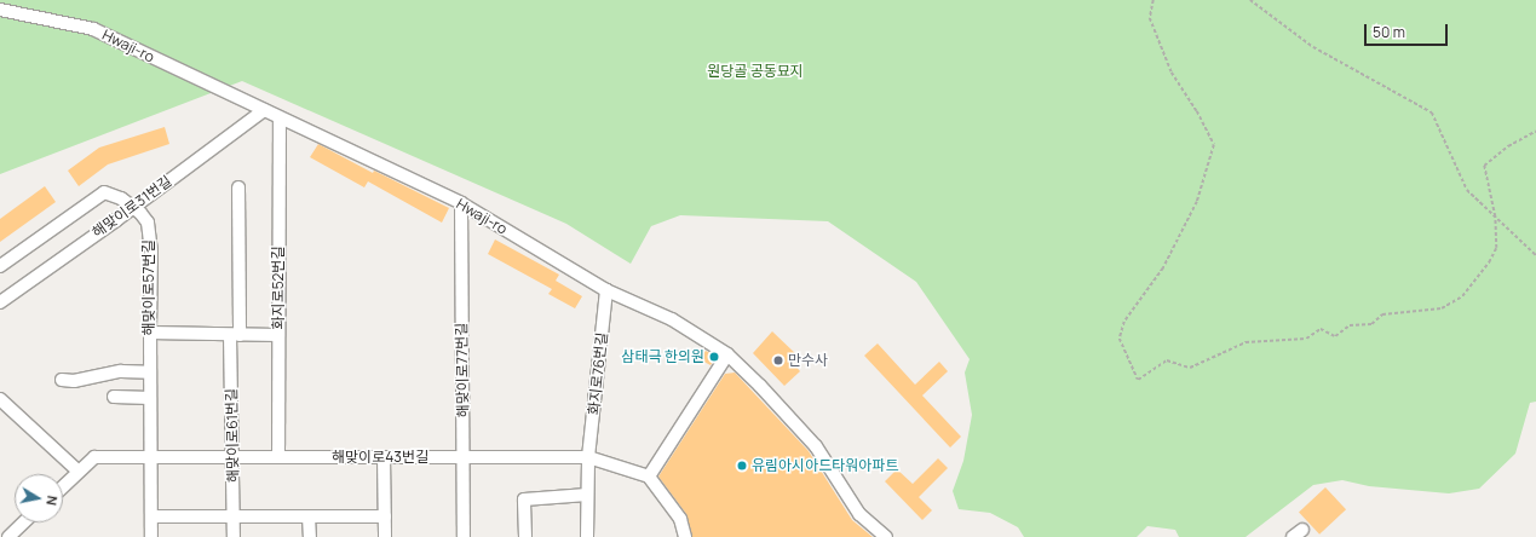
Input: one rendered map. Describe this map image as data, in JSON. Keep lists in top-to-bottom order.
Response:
{
  "streets": {
    "street": [
      "Hwaji-ro",
      "해맞이로31번길",
      "해맞이로57번길",
      "화지로52번길",
      "해맞이로77번길",
      "화지로76번길",
      "해맞이로61번길",
      "해맞이로43번길"
    ]
  },
  "crossings": [
    ["Hwaji-ro", "해맞이로31번길"],
    ["Hwaji-ro", "화지로52번길"],
    ["Hwaji-ro", "해맞이로77번길"],
    ["Hwaji-ro", "화지로76번길"],
    ["해맞이로31번길", "해맞이로57번길"],
    ["해맞이로57번길", "해맞이로43번길"],
    ["화지로52번길", "해맞이로43번길"],
    ["해맞이로77번길", "해맞이로43번길"],
    ["화지로76번길", "해맞이로43번길"],
    ["해맞이로61번길", "해맞이로43번길"]
  ],
  "parks": ["원당골 공동묘지"],
  "places": ["삼태극 한의원", "만수사", "유림아시아드타워아파트"],
  "scale_bar": "50 m",
  "north": "right"
}
